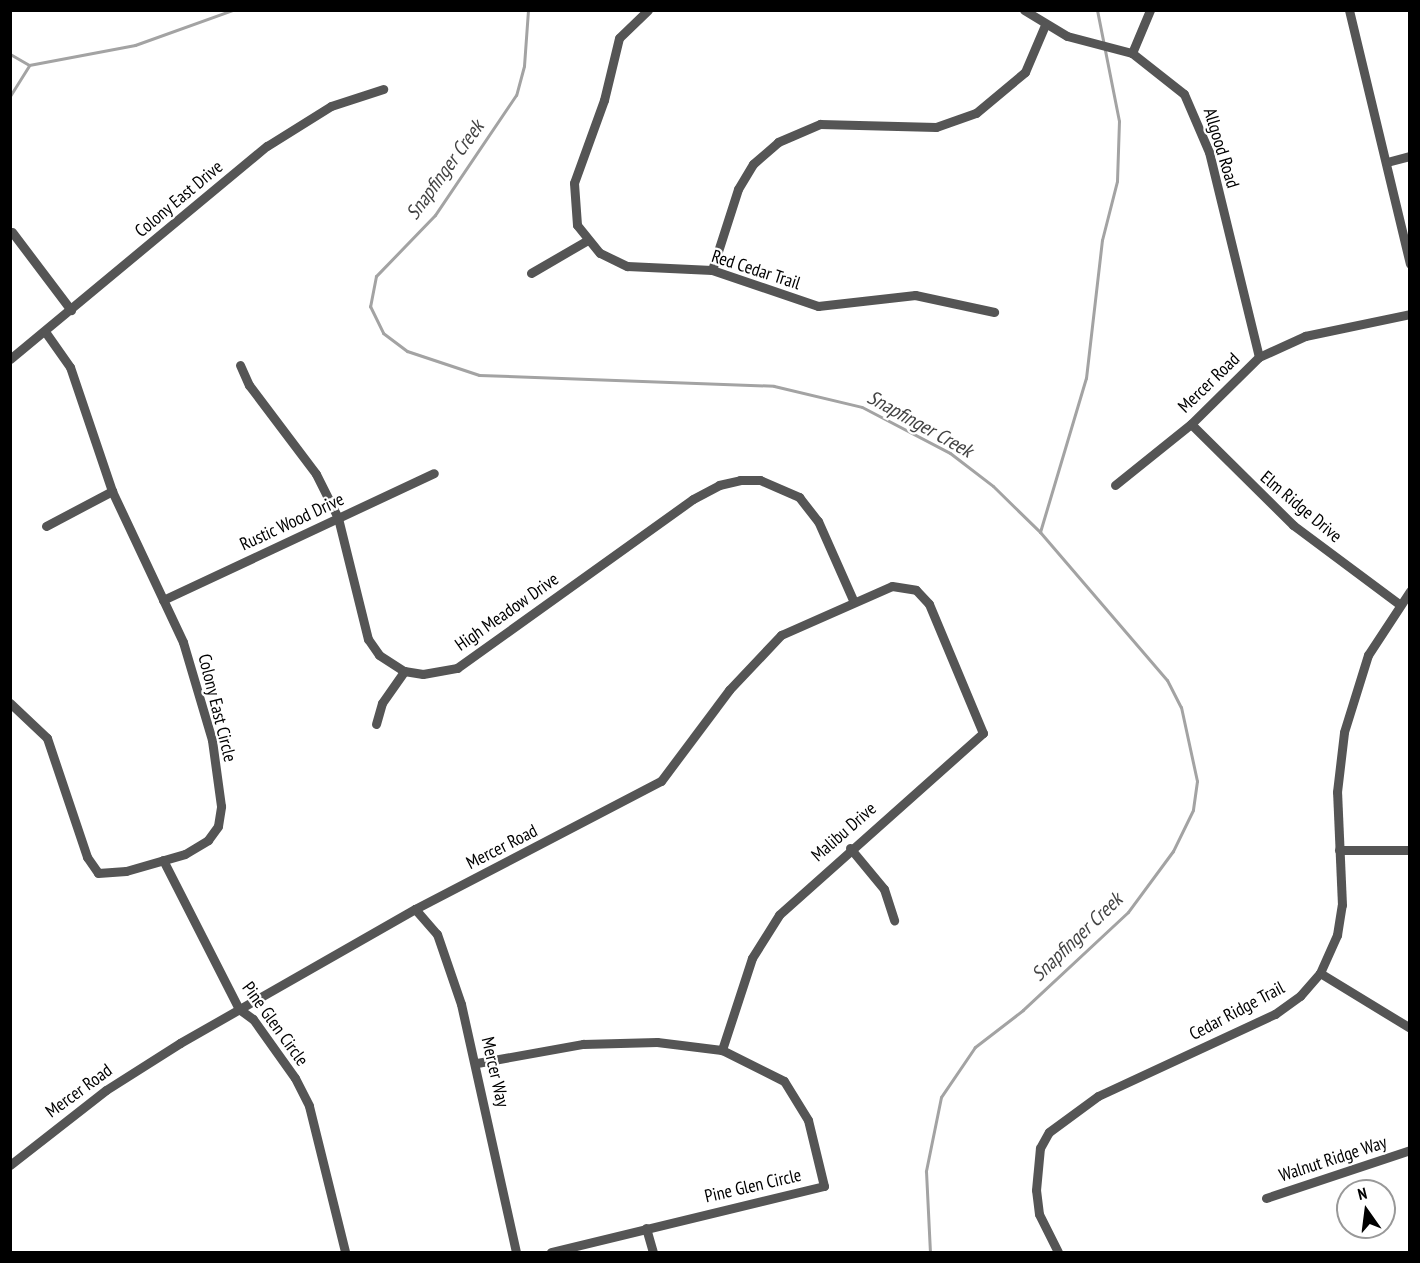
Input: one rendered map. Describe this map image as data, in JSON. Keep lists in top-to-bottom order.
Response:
{
  "streets": {
    "street": [
      "Allgood Road",
      "Colony East Drive",
      "Red Cedar Trail",
      "Mercer Road",
      "Elm Ridge Drive",
      "Rustic Wood Drive",
      "High Meadow Drive",
      "Colony East Circle",
      "Malibu Drive",
      "Cedar Ridge Trail",
      "Pine Glen Circle",
      "Mercer Way",
      "Walnut Ridge Way"
    ]
  },
  "crossings": [
    ["Allgood Road", "Mercer Road"],
    ["Colony East Drive", "Colony East Circle"],
    ["Mercer Road", "Elm Ridge Drive"],
    ["Mercer Road", "High Meadow Drive"],
    ["Mercer Road", "Malibu Drive"],
    ["Mercer Road", "Pine Glen Circle"],
    ["Mercer Road", "Mercer Way"],
    ["Elm Ridge Drive", "Cedar Ridge Trail"],
    ["Rustic Wood Drive", "Colony East Circle"],
    ["Colony East Circle", "Pine Glen Circle"],
    ["Malibu Drive", "Pine Glen Circle"],
    ["Pine Glen Circle", "Mercer Way"]
  ],
  "water": ["Snapfinger Creek"],
  "north": "top"
}
